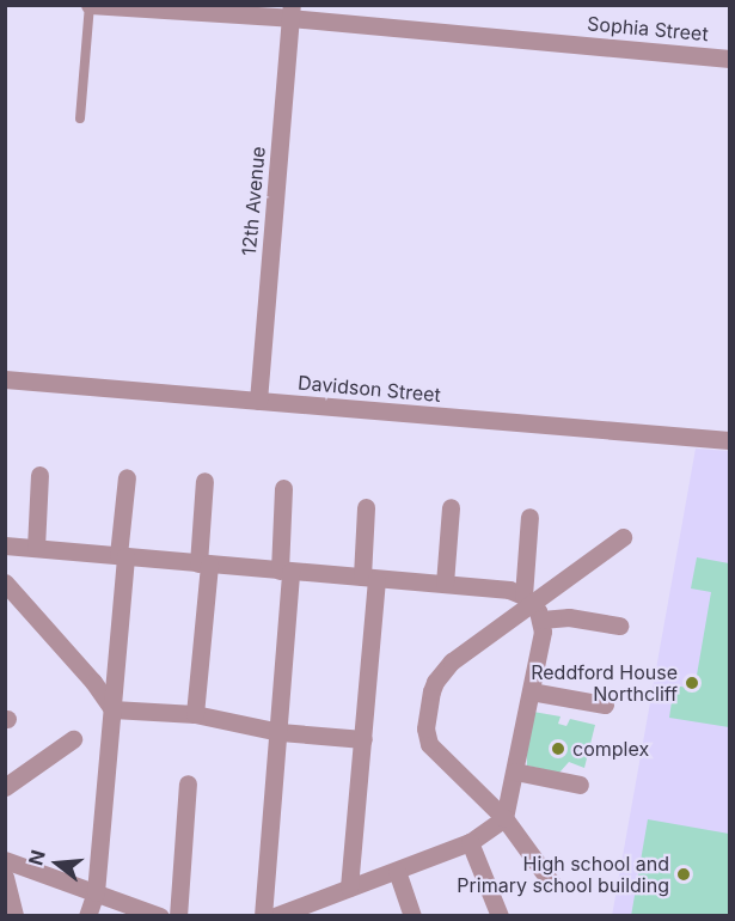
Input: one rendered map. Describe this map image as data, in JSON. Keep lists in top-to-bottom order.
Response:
{
  "streets": {
    "street": ["Sophia Street", "12th Avenue", "Davidson Street"]
  },
  "crossings": [
    ["Sophia Street", "12th Avenue"],
    ["12th Avenue", "Davidson Street"]
  ],
  "places": ["Reddford House Northcliff", "complex", "High school and Primary school building"],
  "north": "left"
}
